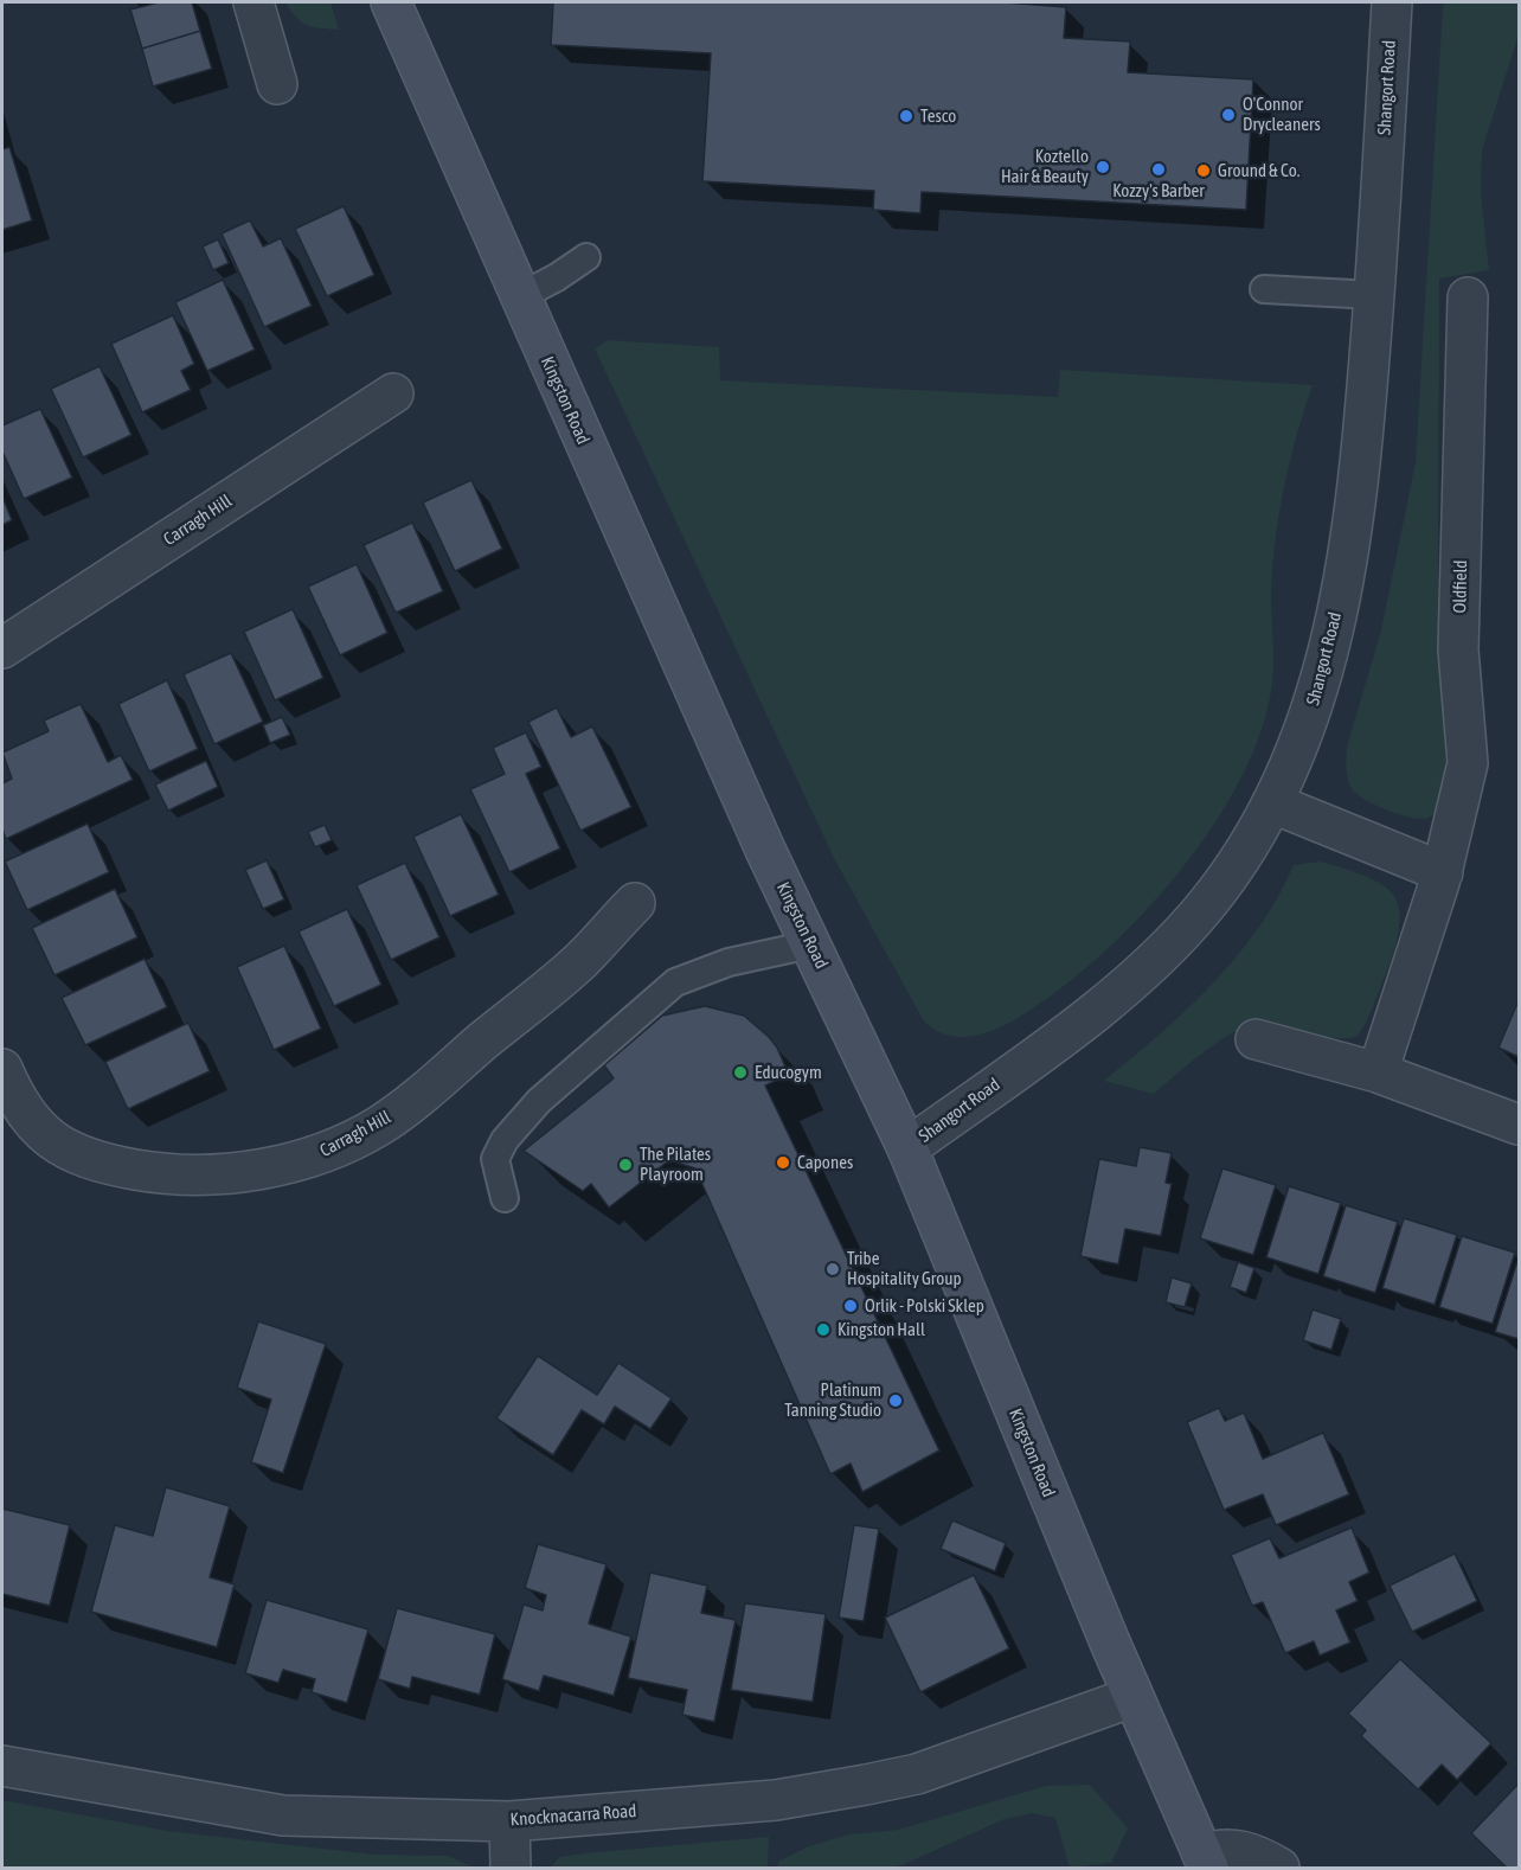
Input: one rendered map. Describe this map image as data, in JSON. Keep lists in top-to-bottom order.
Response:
{
  "streets": {
    "main road": ["Kingston Road"],
    "street": [
      "Shangort Road",
      "Carragh Hill",
      "Oldfield",
      "Knocknacarra Road"
    ]
  },
  "crossings": [
    ["Shangort Road", "Kingston Road"],
    ["Kingston Road", "Knocknacarra Road"]
  ],
  "places": [
    "O'Connor Drycleaners",
    "Tesco",
    "Koztello Hair & Beauty",
    "Kozzy's Barber",
    "Ground & Co.",
    "Educogym",
    "Capones",
    "The Pilates Playroom",
    "Tribe Hospitality Group",
    "Orlik - Polski Sklep",
    "Kingston Hall",
    "Platinum Tanning Studio"
  ]
}
